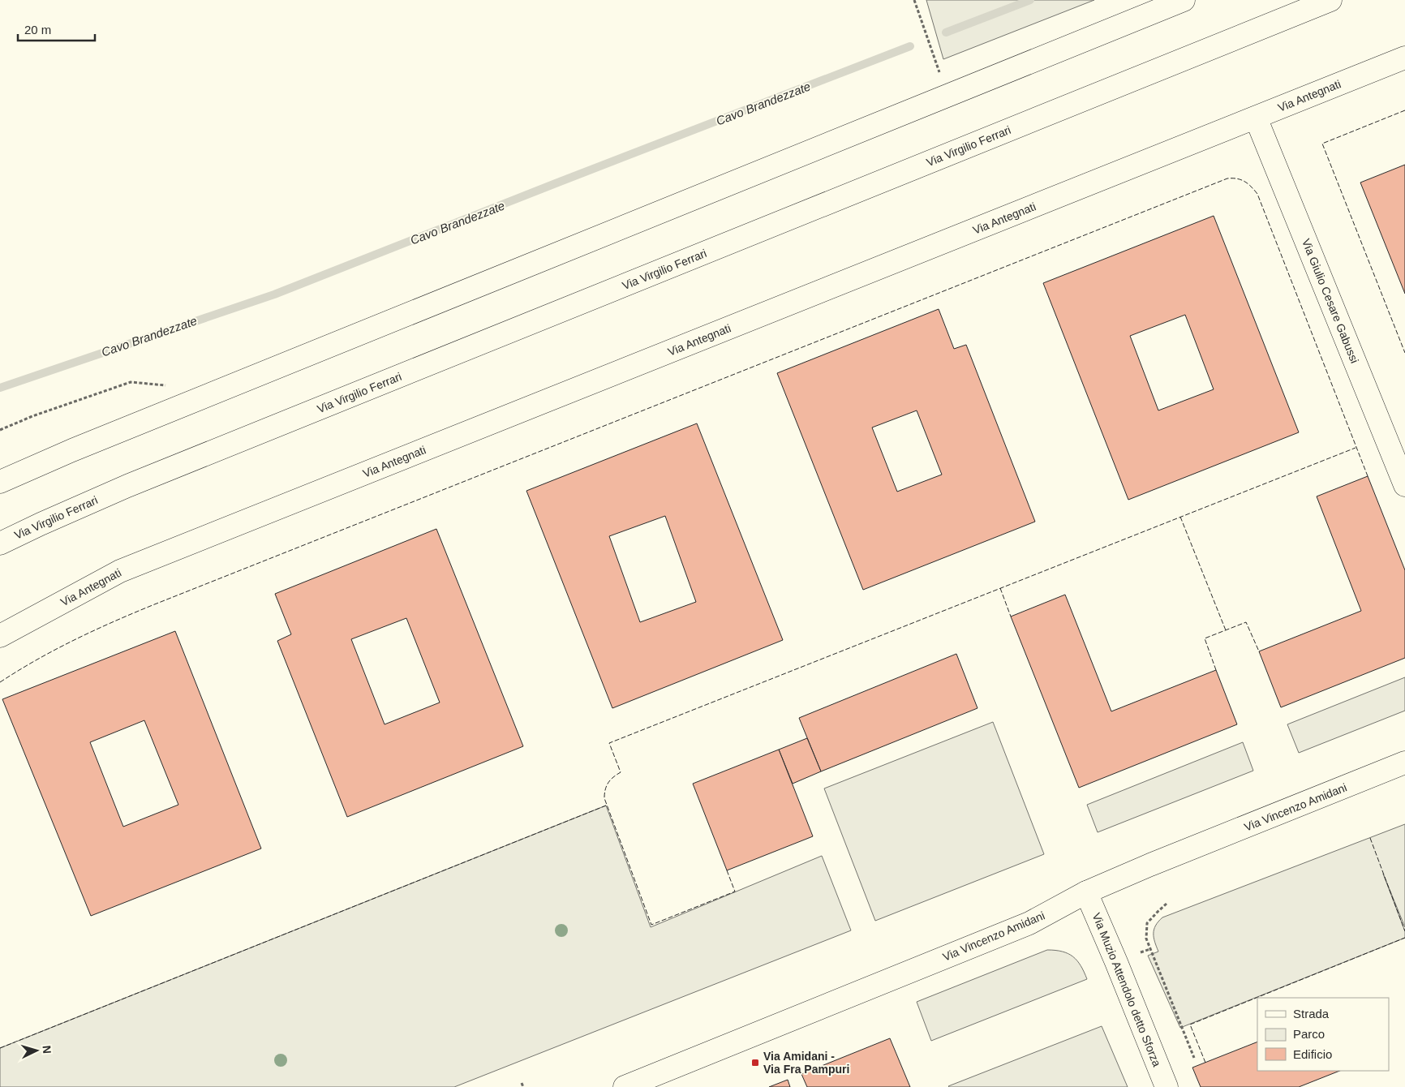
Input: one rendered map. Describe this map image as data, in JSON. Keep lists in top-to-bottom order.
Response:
{
  "streets": {
    "street": [
      "Via Antegnati",
      "Via Virgilio Ferrari",
      "Via Giulio Cesare Gabussi",
      "Via Vincenzo Amidani",
      "Via Muzio Attendolo detto Sforza"
    ]
  },
  "crossings": [
    ["Via Antegnati", "Via Giulio Cesare Gabussi"],
    ["Via Vincenzo Amidani", "Via Muzio Attendolo detto Sforza"]
  ],
  "water": ["Cavo Brandezzate"],
  "places": {
    "transit": ["Via Amidani - Via Fra Pampuri"]
  },
  "legend": ["Strada", "Parco", "Edificio"],
  "scale_bar": "20 m",
  "north": "right"
}
